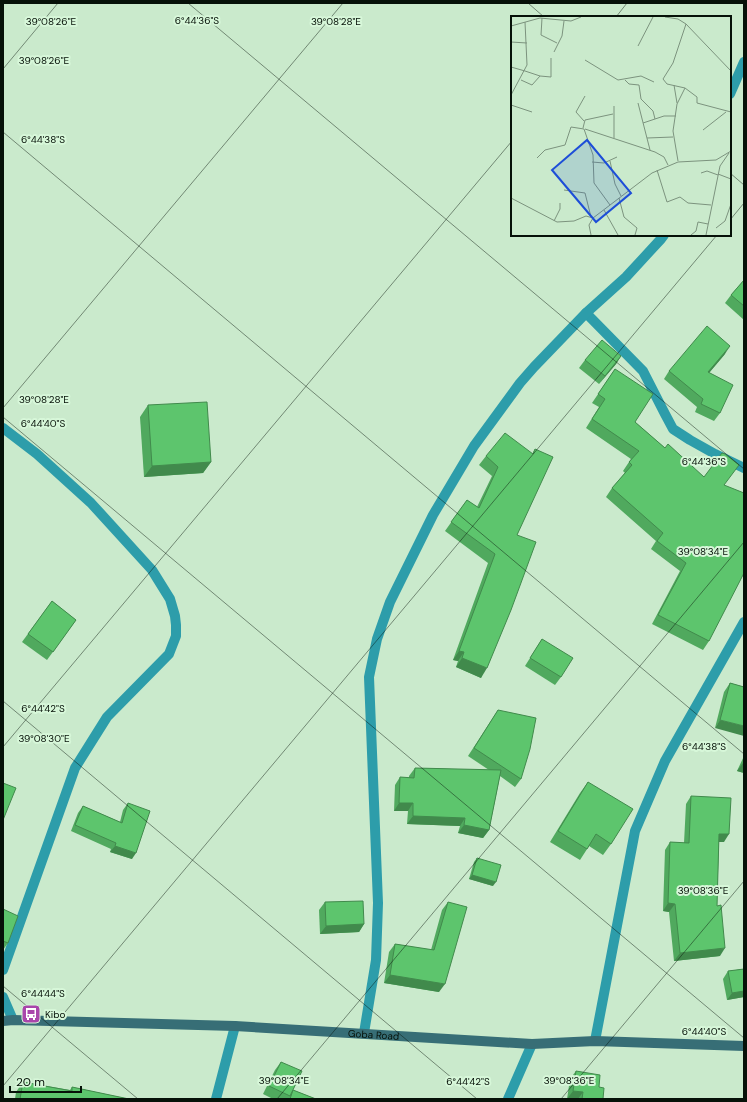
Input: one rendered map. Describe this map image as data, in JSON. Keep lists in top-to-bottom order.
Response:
{
  "streets": {
    "main road": ["Goba Road"]
  },
  "places": {
    "bus stop": ["Kibo"]
  },
  "scale_bar": "20 m",
  "coordinates": [
    "6°44'36\"S",
    "39°08'26\"E",
    "39°08'28\"E",
    "6°44'38\"S",
    "6°44'40\"S",
    "39°08'34\"E",
    "6°44'42\"S",
    "39°08'30\"E",
    "39°08'36\"E",
    "6°44'44\"S"
  ]
}
